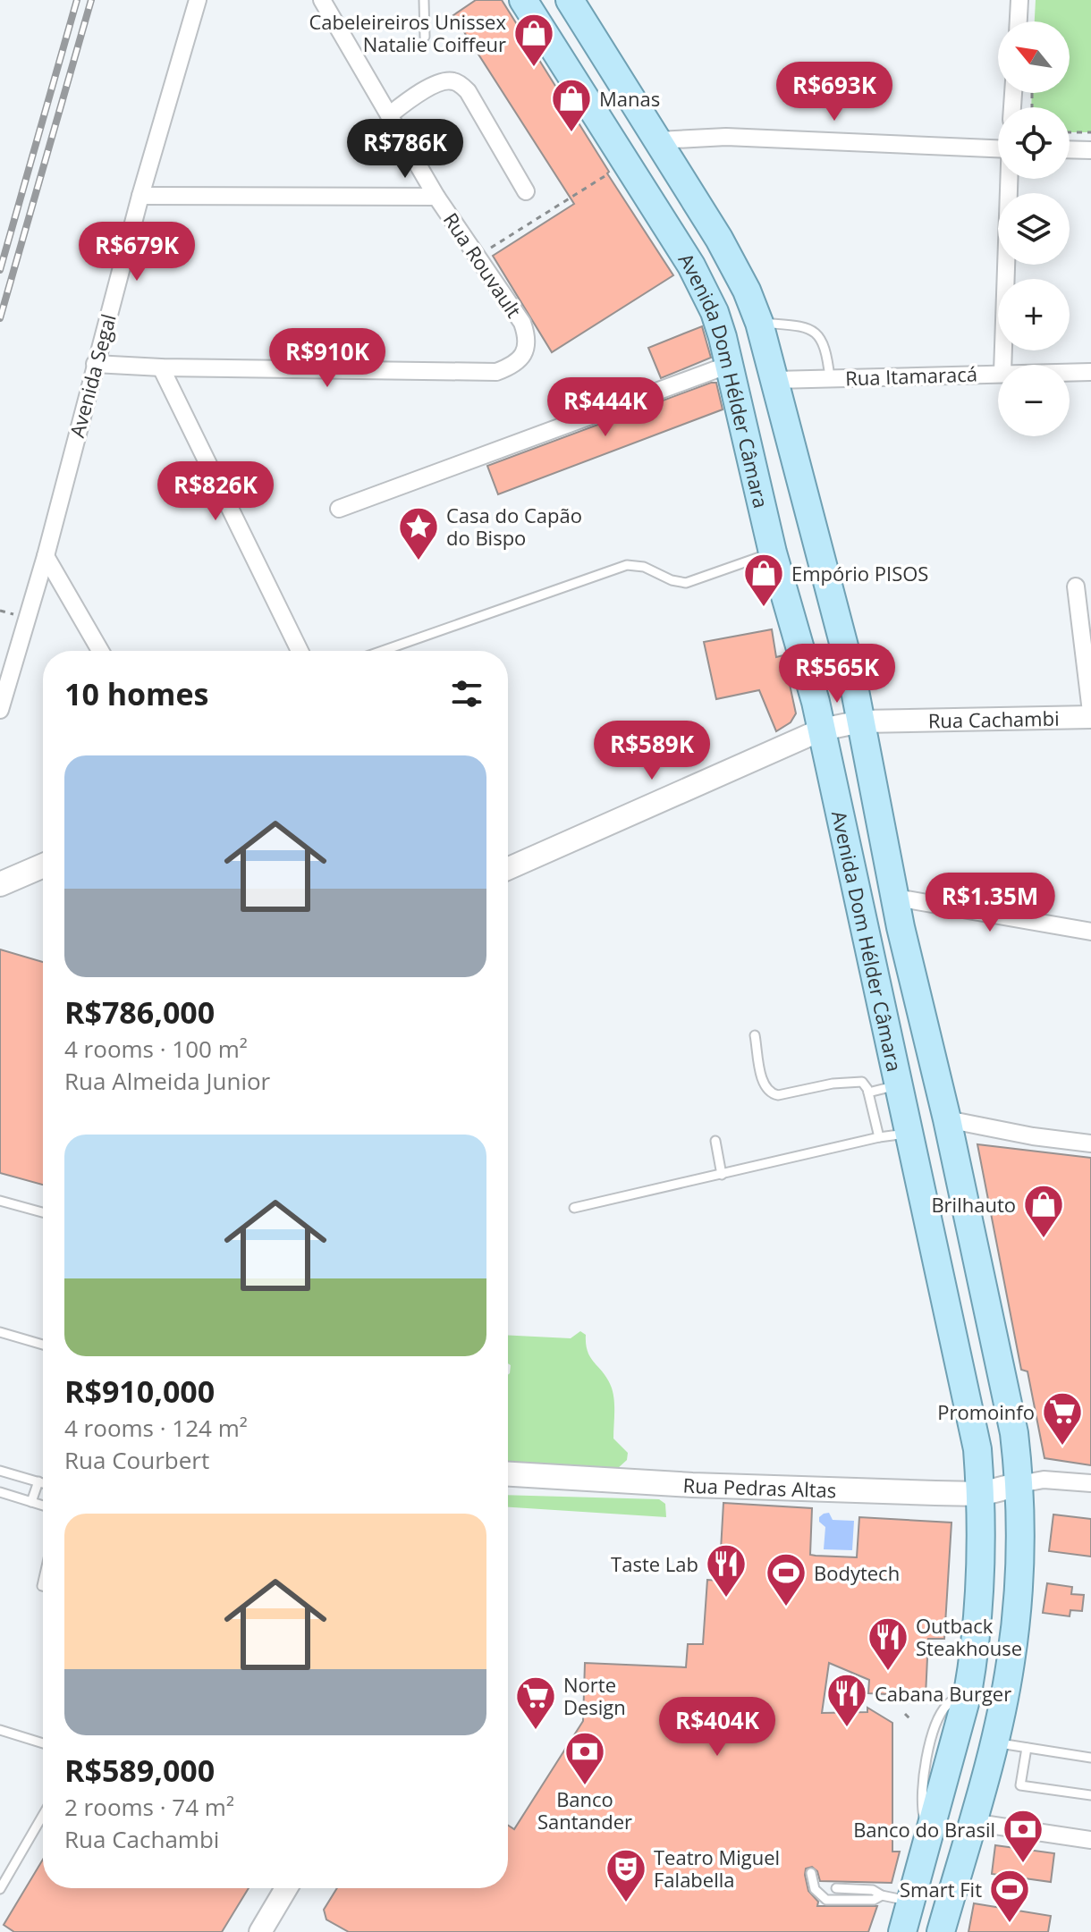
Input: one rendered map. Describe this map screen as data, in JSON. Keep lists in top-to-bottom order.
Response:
{
  "streets": {
    "main road": ["Avenida Dom Hélder Câmara", "Rua Pedras Altas"],
    "street": [
      "Rua Rouvault",
      "Avenida Segal",
      "Rua Itamaracá",
      "Rua Cachambi"
    ]
  },
  "crossings": [
    ["Rua Itamaracá", "Avenida Dom Hélder Câmara"],
    ["Avenida Dom Hélder Câmara", "Rua Cachambi"],
    ["Avenida Dom Hélder Câmara", "Rua Pedras Altas"]
  ],
  "places": {
    "shop": [
      "Cabeleireiros Unissex Natalie Coiffeur",
      "Manas",
      "Empório PISOS",
      "Brilhauto"
    ],
    "place": ["Casa do Capão do Bispo"],
    "supermarket": ["Promoinfo", "Norte Design"],
    "restaurant": ["Taste Lab", "Outback Steakhouse", "Cabana Burger"],
    "sports": ["Bodytech", "Smart Fit"],
    "bank": ["Banco Santander", "Banco do Brasil"],
    "theatre": ["Teatro Miguel Falabella"]
  },
  "north": "top left",
  "page": {
    "map_buttons": ["+", "−"],
    "price": [
      "R$693K",
      "R$786K",
      "R$679K",
      "R$910K",
      "R$444K",
      "R$826K",
      "R$565K",
      "R$589K",
      "R$1.35M",
      "R$404K"
    ],
    "heading": "10 homes",
    "list": [
      {
        "name": "R$786,000",
        "note": "4 rooms · 100 m² · Rua Almeida Junior"
      },
      {
        "name": "R$910,000",
        "note": "4 rooms · 124 m² · Rua Courbert"
      },
      {
        "name": "R$589,000",
        "note": "2 rooms · 74 m² · Rua Cachambi"
      }
    ]
  }
}
